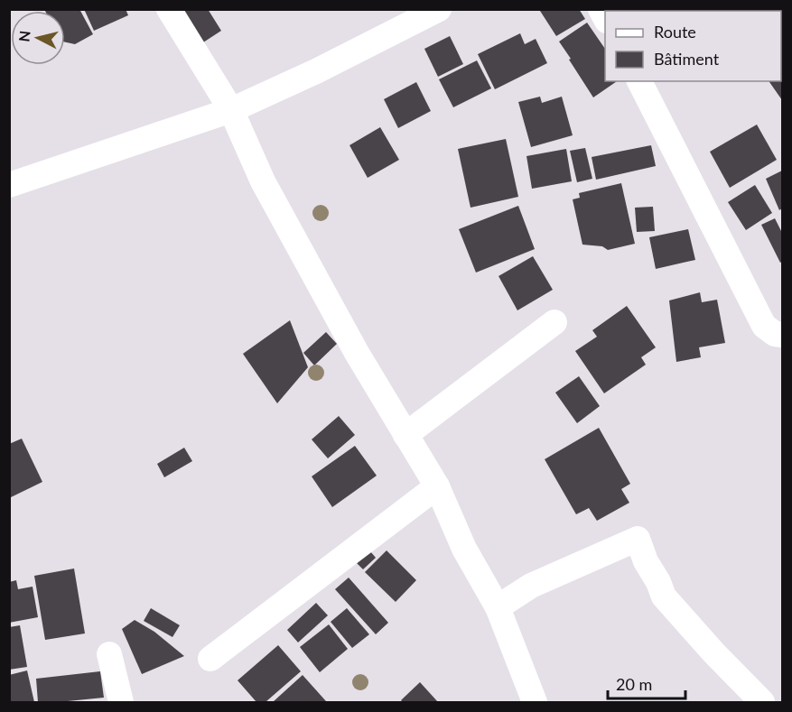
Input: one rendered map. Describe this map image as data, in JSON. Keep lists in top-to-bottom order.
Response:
{
  "legend": ["Route", "Bâtiment"],
  "scale_bar": "20 m",
  "north": "left"
}
